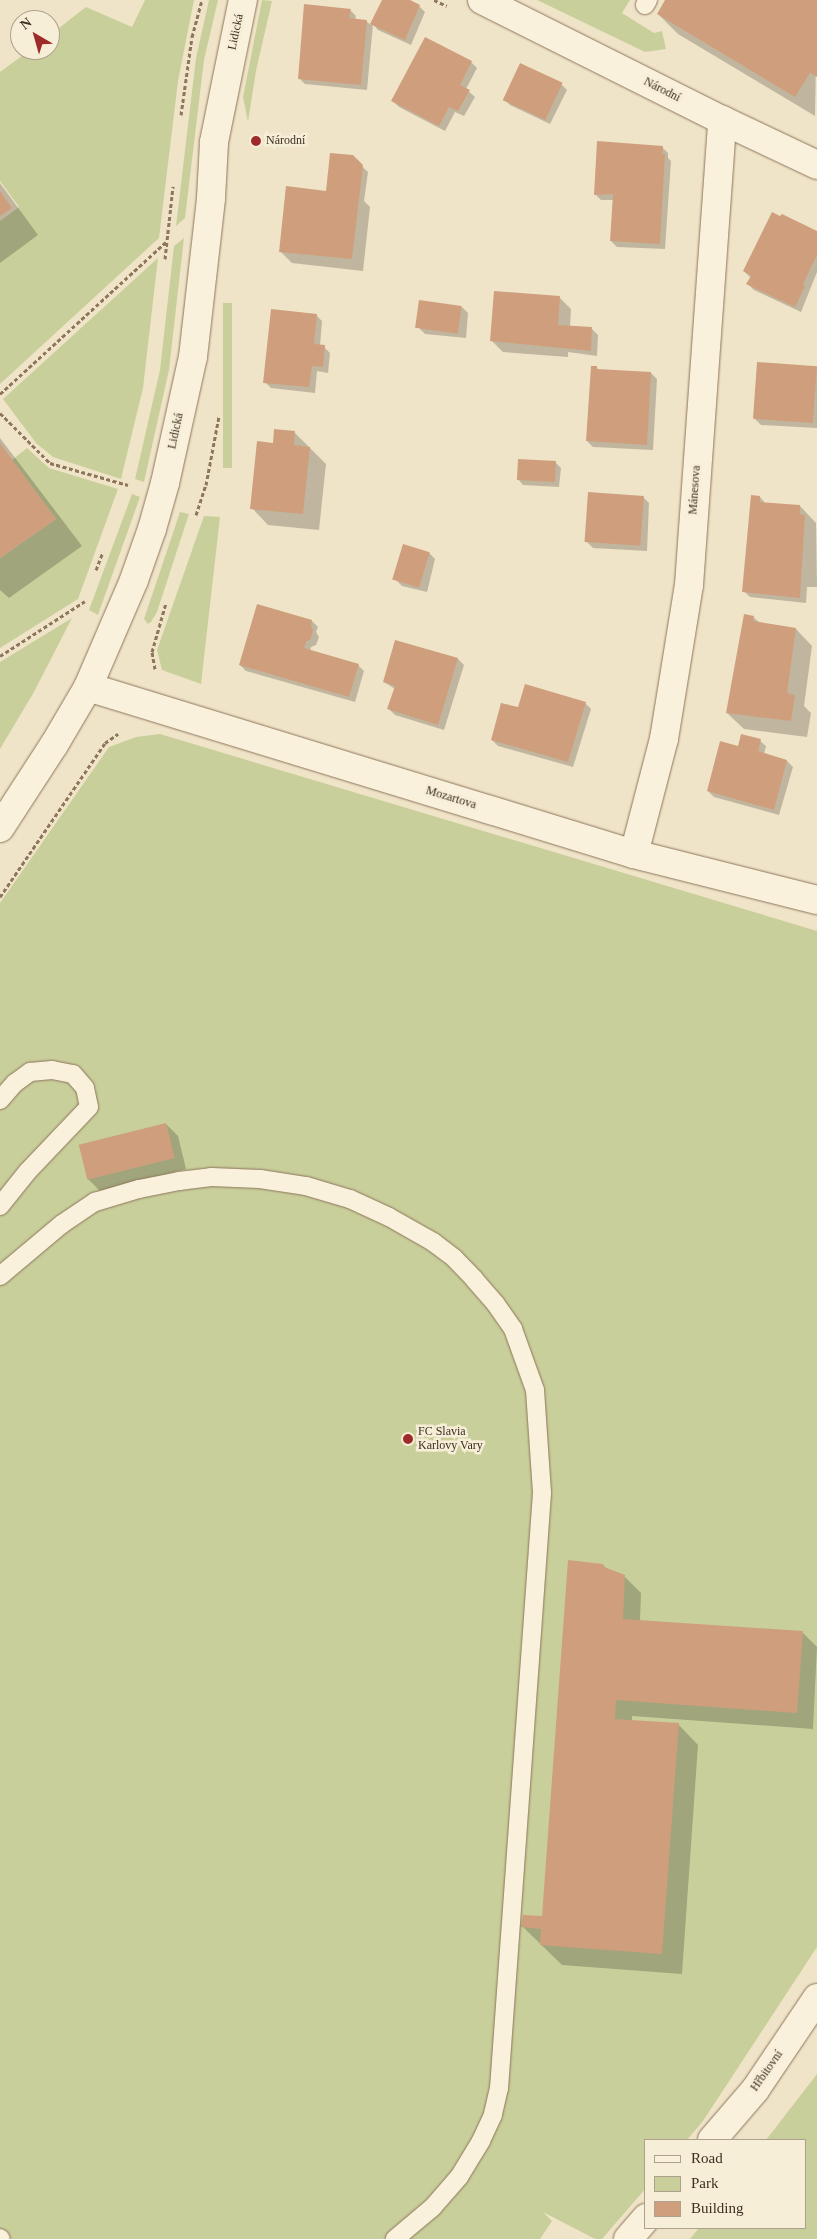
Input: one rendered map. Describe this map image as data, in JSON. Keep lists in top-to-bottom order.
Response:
{
  "streets": {
    "street": [
      "Lidická",
      "Národní",
      "Mánesova",
      "Mozartova",
      "Hřbitovní"
    ]
  },
  "crossings": [
    ["Lidická", "Mozartova"],
    ["Národní", "Mánesova"],
    ["Mánesova", "Mozartova"]
  ],
  "places": ["Národní", "FC Slavia Karlovy Vary"],
  "legend": ["Road", "Park", "Building"],
  "north": "top left"
}
